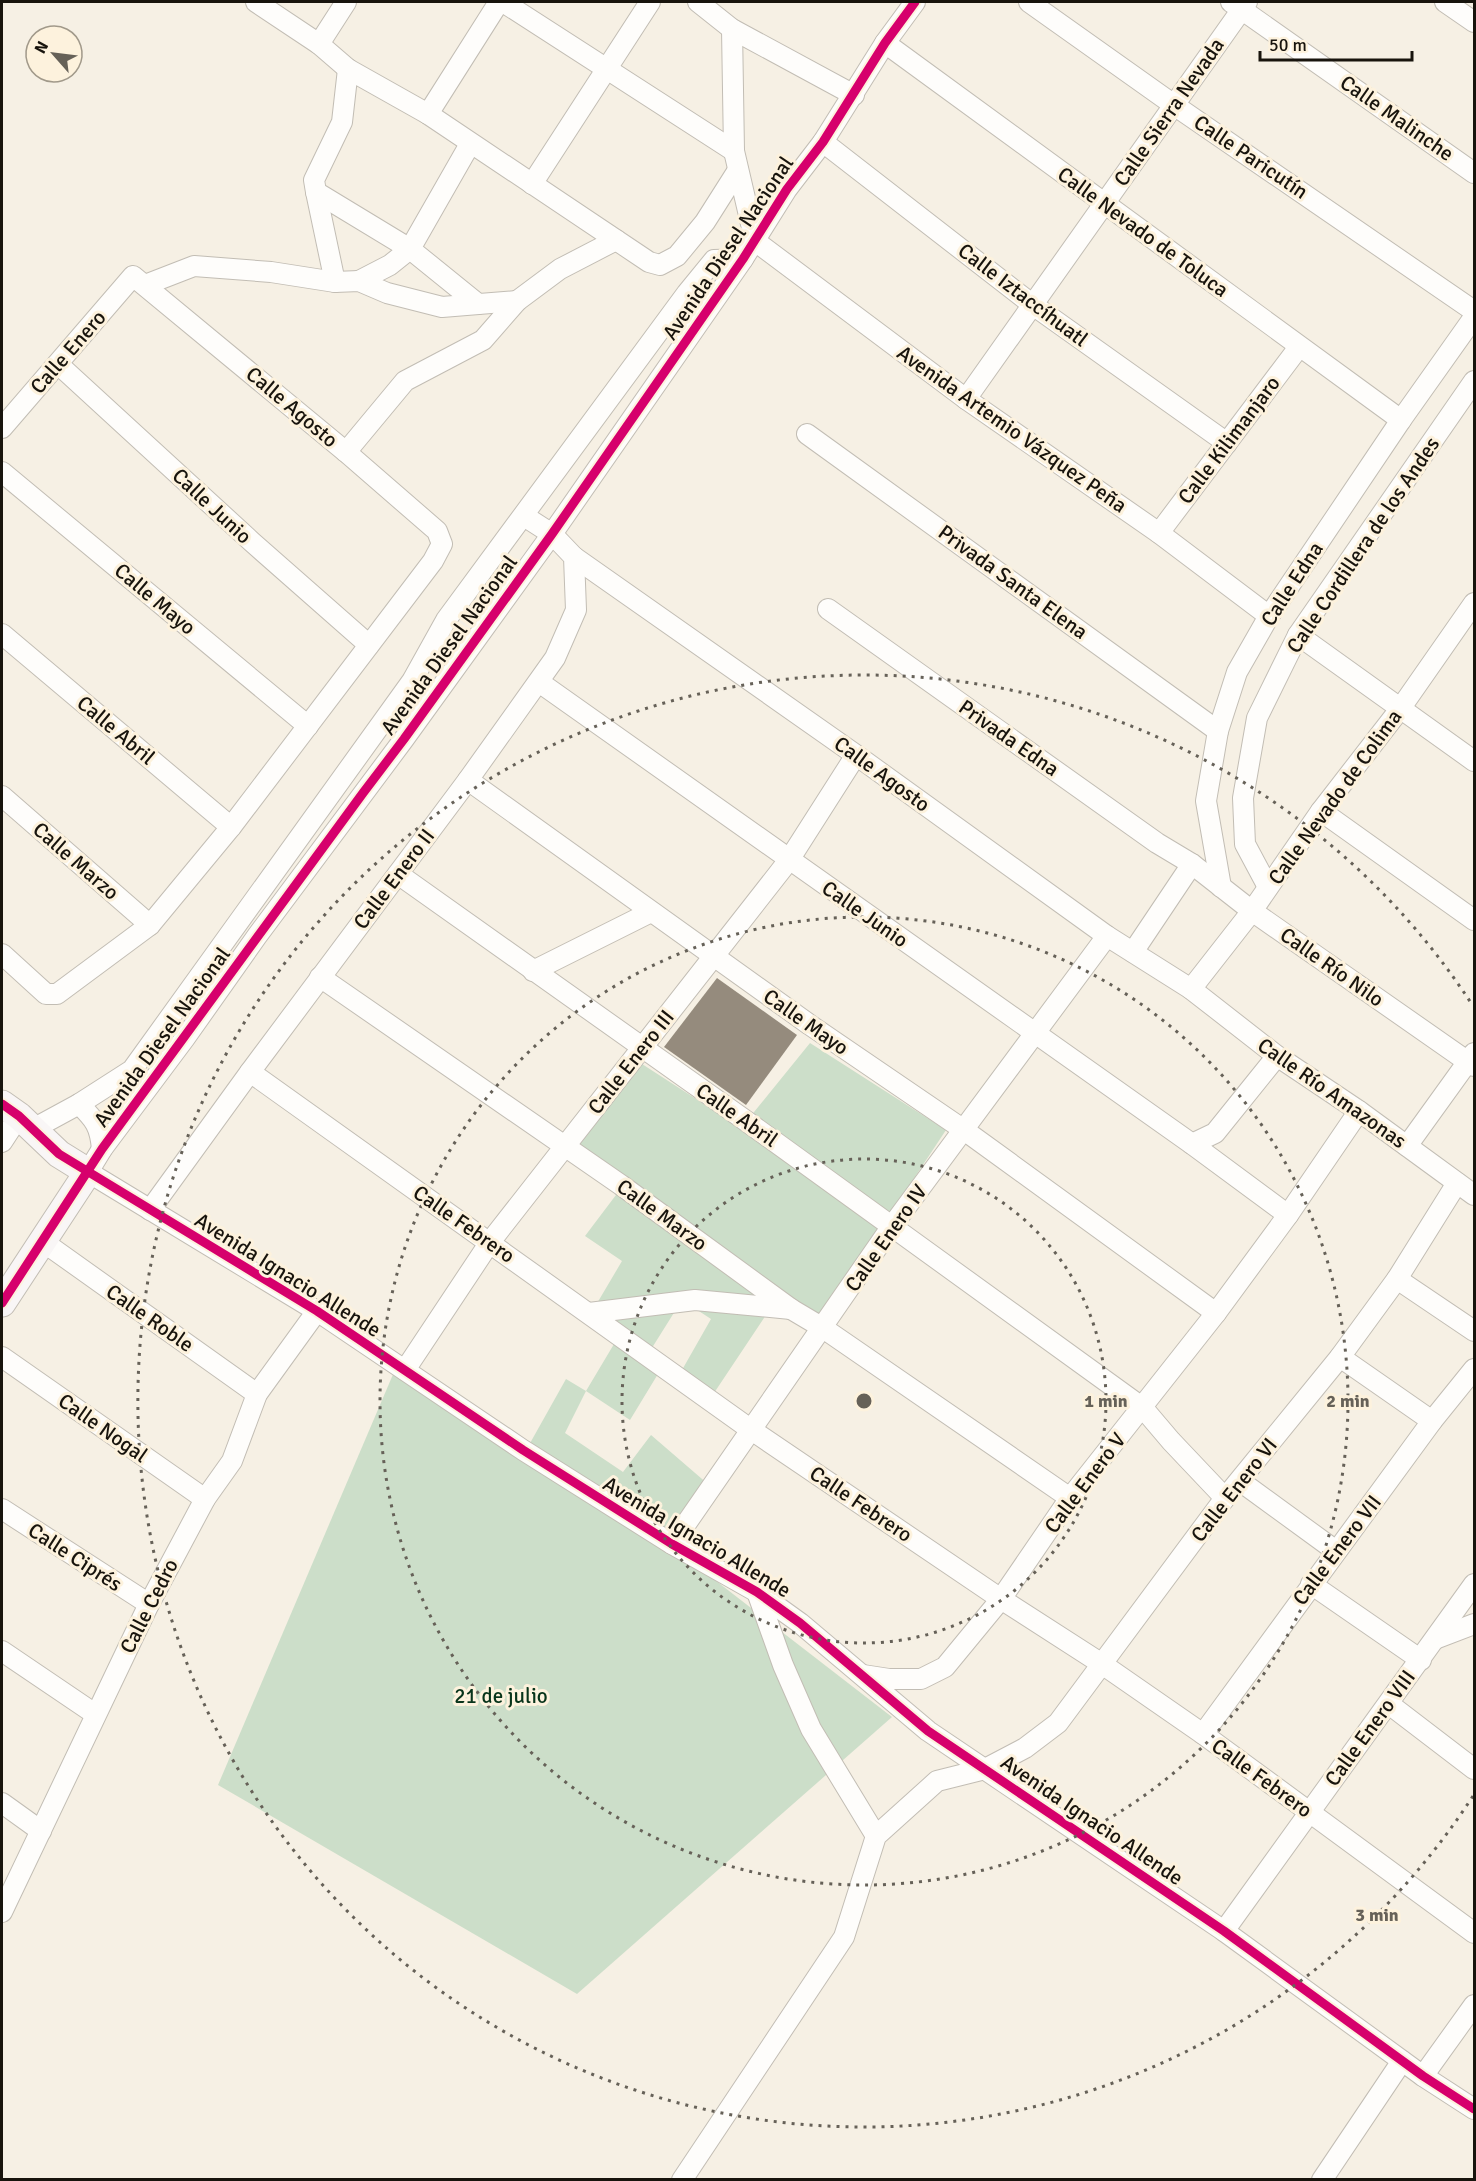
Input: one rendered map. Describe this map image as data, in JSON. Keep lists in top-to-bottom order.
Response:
{
  "streets": {
    "street": [
      "Calle Sierra Nevada",
      "Calle Malinche",
      "Calle Paricutín",
      "Calle Nevado de Toluca",
      "Avenida Diesel Nacional",
      "Calle Iztaccíhuatl",
      "Calle Enero",
      "Calle Agosto",
      "Avenida Artemio Vázquez Peña",
      "Calle Kilimanjaro",
      "Calle Junio",
      "Calle Cordillera de los Andes",
      "Privada Santa Elena",
      "Calle Edna",
      "Calle Mayo",
      "Calle Abril",
      "Privada Edna",
      "Calle Nevado de Colima",
      "Calle Marzo",
      "Calle Enero II",
      "Calle Río Nilo",
      "Calle Enero III",
      "Calle Río Amazonas",
      "Calle Febrero",
      "Calle Enero IV",
      "Avenida Ignacio Allende",
      "Calle Roble",
      "Calle Nogal",
      "Calle Enero V",
      "Calle Enero VI",
      "Calle Enero VII",
      "Calle Ciprés",
      "Calle Cedro",
      "Calle Enero VIII"
    ]
  },
  "crossings": [
    ["Calle Sierra Nevada", "Calle Malinche"],
    ["Calle Sierra Nevada", "Calle Paricutín"],
    ["Calle Sierra Nevada", "Calle Nevado de Toluca"],
    ["Calle Sierra Nevada", "Calle Iztaccíhuatl"],
    ["Calle Sierra Nevada", "Avenida Artemio Vázquez Peña"],
    ["Calle Nevado de Toluca", "Avenida Diesel Nacional"],
    ["Calle Nevado de Toluca", "Calle Kilimanjaro"],
    ["Calle Nevado de Toluca", "Calle Edna"],
    ["Avenida Diesel Nacional", "Calle Iztaccíhuatl"],
    ["Avenida Diesel Nacional", "Avenida Artemio Vázquez Peña"],
    ["Avenida Diesel Nacional", "Avenida Ignacio Allende"],
    ["Avenida Diesel Nacional", "Calle Roble"],
    ["Calle Iztaccíhuatl", "Calle Kilimanjaro"],
    ["Calle Enero", "Calle Agosto"],
    ["Calle Enero", "Calle Junio"],
    ["Calle Agosto", "Calle Junio"],
    ["Calle Agosto", "Calle Nevado de Colima"],
    ["Calle Agosto", "Calle Enero II"],
    ["Calle Agosto", "Calle Enero III"],
    ["Calle Agosto", "Calle Río Amazonas"],
    ["Calle Agosto", "Calle Enero IV"],
    ["Avenida Artemio Vázquez Peña", "Calle Kilimanjaro"],
    ["Avenida Artemio Vázquez Peña", "Calle Edna"],
    ["Calle Junio", "Calle Enero II"],
    ["Calle Junio", "Calle Enero III"],
    ["Calle Junio", "Calle Enero IV"],
    ["Calle Junio", "Calle Enero V"],
    ["Calle Cordillera de los Andes", "Calle Nevado de Colima"],
    ["Privada Santa Elena", "Calle Edna"],
    ["Calle Edna", "Calle Río Nilo"],
    ["Calle Mayo", "Calle Enero II"],
    ["Calle Mayo", "Calle Enero III"],
    ["Calle Mayo", "Calle Enero IV"],
    ["Calle Mayo", "Calle Enero V"],
    ["Calle Abril", "Calle Enero II"],
    ["Calle Abril", "Calle Enero III"],
    ["Calle Abril", "Calle Enero IV"],
    ["Calle Abril", "Calle Enero V"],
    ["Calle Abril", "Calle Enero VI"],
    ["Privada Edna", "Calle Río Nilo"],
    ["Calle Nevado de Colima", "Calle Río Nilo"],
    ["Calle Nevado de Colima", "Calle Río Amazonas"],
    ["Calle Marzo", "Calle Enero II"],
    ["Calle Marzo", "Calle Enero III"],
    ["Calle Marzo", "Calle Enero IV"],
    ["Calle Marzo", "Calle Enero V"],
    ["Calle Enero II", "Calle Febrero"],
    ["Calle Enero II", "Avenida Ignacio Allende"],
    ["Calle Enero III", "Calle Febrero"],
    ["Calle Enero III", "Avenida Ignacio Allende"],
    ["Calle Río Amazonas", "Calle Enero V"],
    ["Calle Río Amazonas", "Calle Enero VI"],
    ["Calle Febrero", "Calle Enero IV"],
    ["Calle Febrero", "Calle Enero V"],
    ["Calle Febrero", "Calle Enero VI"],
    ["Calle Febrero", "Calle Enero VII"],
    ["Calle Febrero", "Calle Enero VIII"],
    ["Calle Enero IV", "Avenida Ignacio Allende"],
    ["Avenida Ignacio Allende", "Calle Enero V"],
    ["Avenida Ignacio Allende", "Calle Enero VI"],
    ["Avenida Ignacio Allende", "Calle Cedro"],
    ["Avenida Ignacio Allende", "Calle Enero VIII"],
    ["Calle Roble", "Calle Cedro"],
    ["Calle Nogal", "Calle Cedro"],
    ["Calle Ciprés", "Calle Cedro"]
  ],
  "parks": ["21 de julio"],
  "scale_bar": "50 m",
  "north": "top left",
  "rings": ["1 min", "2 min", "3 min"]
}
